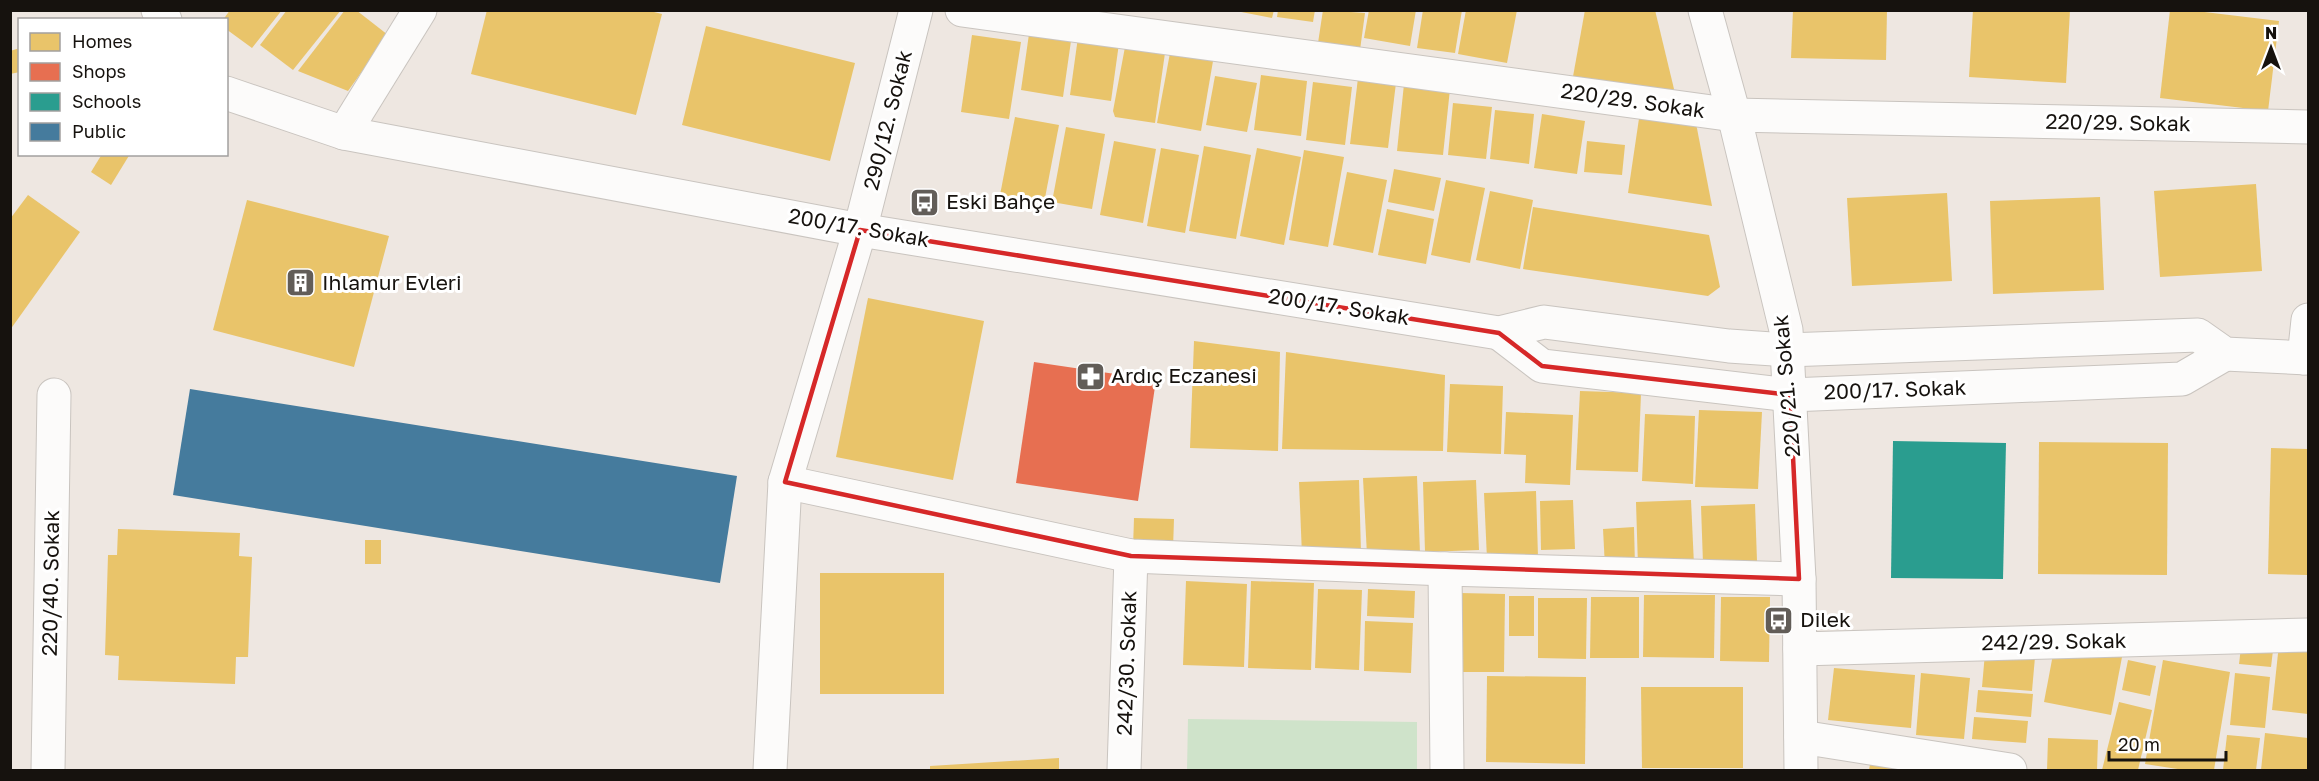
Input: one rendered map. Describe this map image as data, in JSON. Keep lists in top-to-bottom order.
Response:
{
  "streets": {
    "street": [
      "220/29. Sokak",
      "290/12. Sokak",
      "200/17. Sokak",
      "220/21. Sokak",
      "220/40. Sokak",
      "242/29. Sokak",
      "242/30. Sokak"
    ]
  },
  "crossings": [
    ["220/29. Sokak", "220/21. Sokak"],
    ["290/12. Sokak", "200/17. Sokak"],
    ["200/17. Sokak", "220/21. Sokak"],
    ["220/21. Sokak", "242/29. Sokak"]
  ],
  "places": {
    "bus stop": ["Eski Bahçe", "Dilek"],
    "building": ["Ihlamur Evleri"],
    "pharmacy": ["Ardıç Eczanesi"]
  },
  "legend": [
    "Homes",
    "Shops",
    "Schools",
    "Public"
  ],
  "scale_bar": "20 m",
  "north": "top"
}
